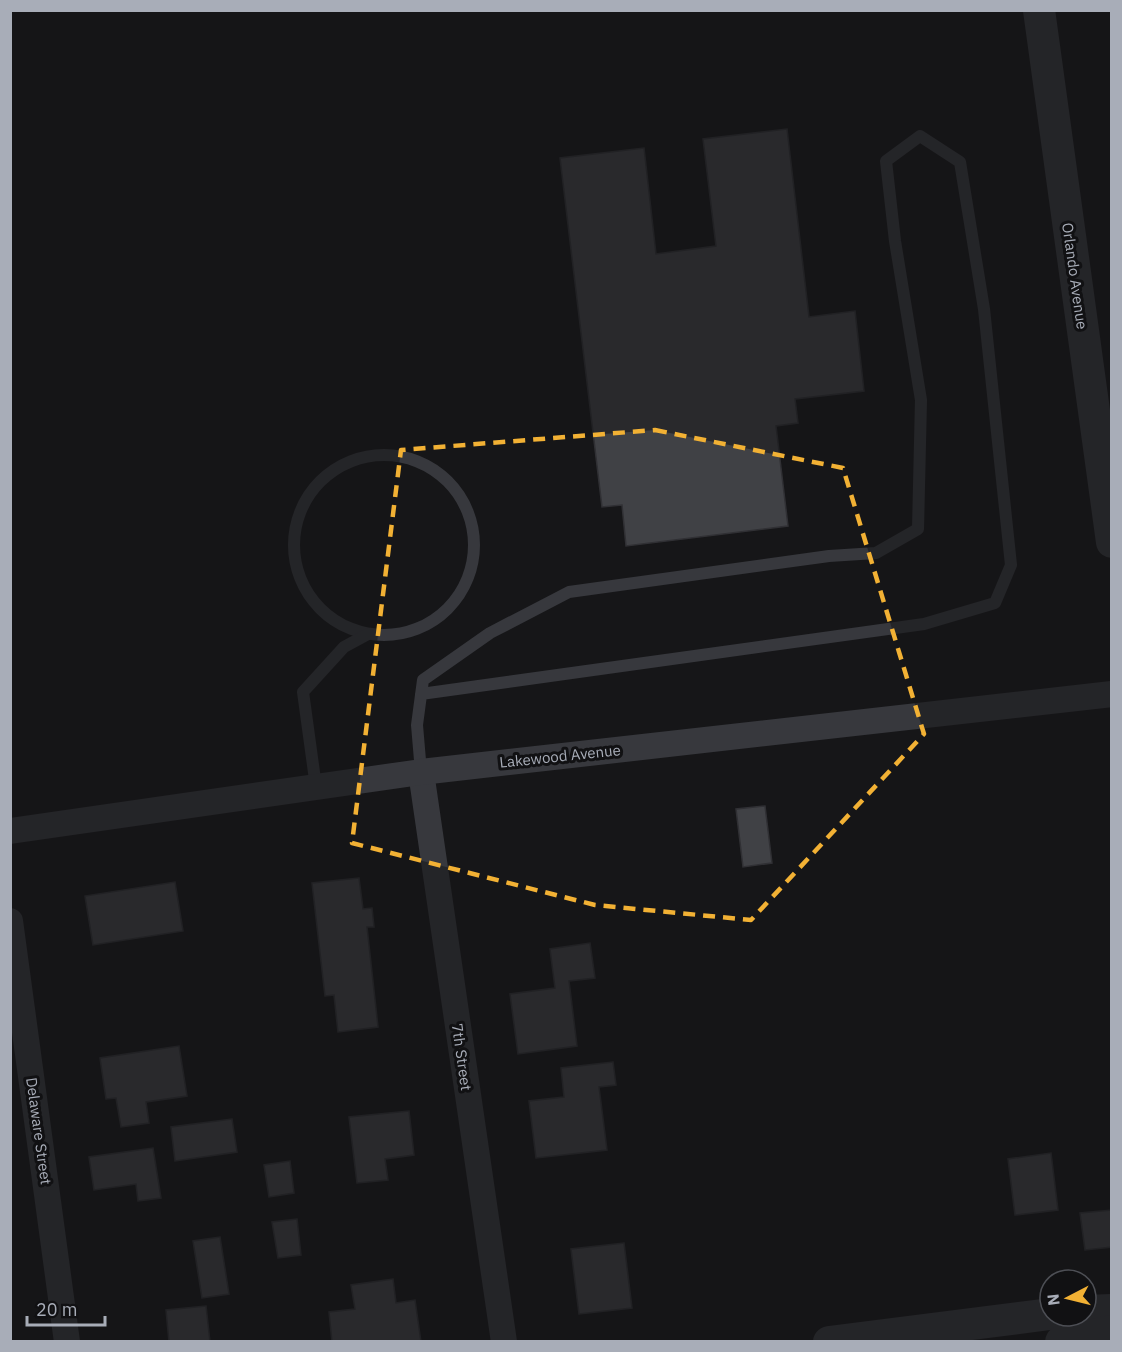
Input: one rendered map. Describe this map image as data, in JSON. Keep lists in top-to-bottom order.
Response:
{
  "streets": {
    "street": [
      "Orlando Avenue",
      "Lakewood Avenue",
      "7th Street",
      "Delaware Street"
    ]
  },
  "crossings": [
    ["Lakewood Avenue", "7th Street"]
  ],
  "scale_bar": "20 m",
  "north": "left"
}
